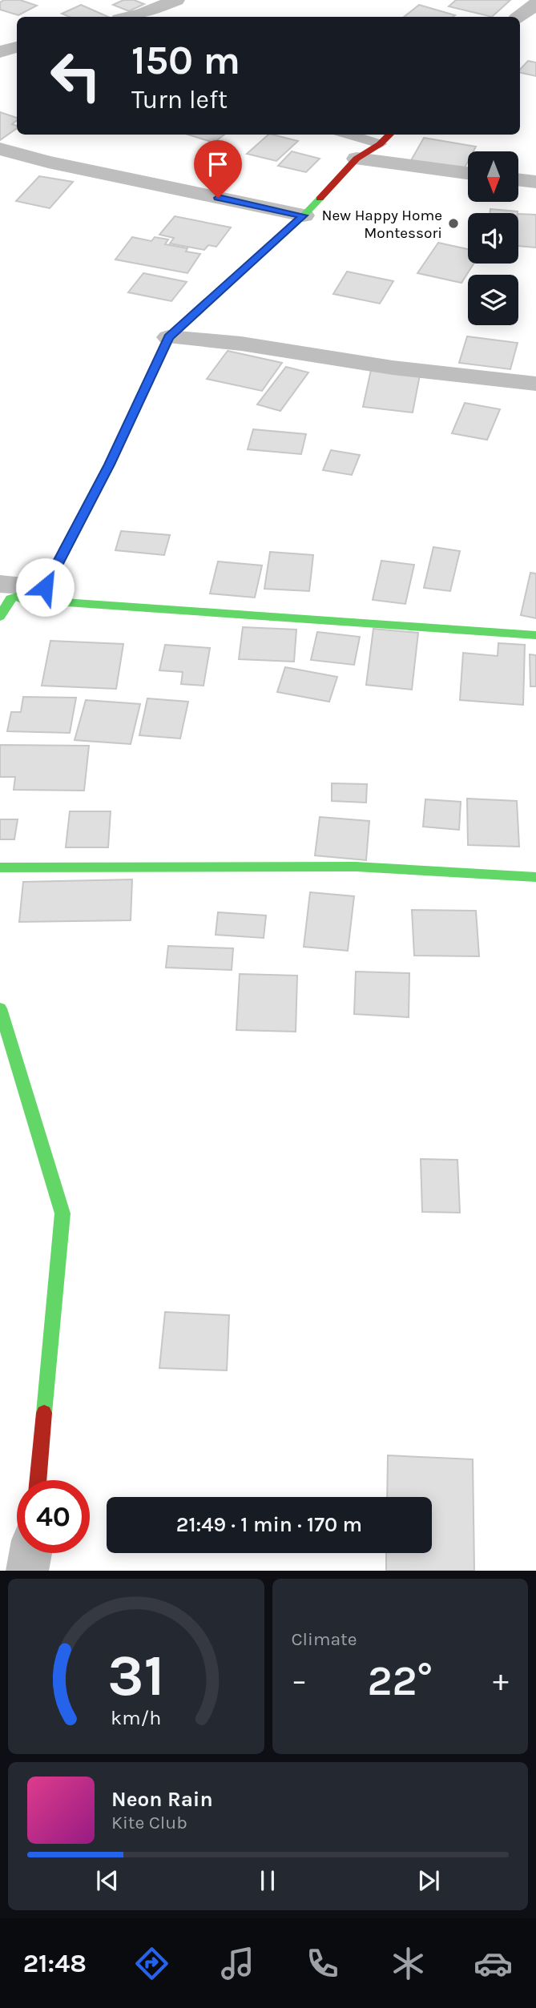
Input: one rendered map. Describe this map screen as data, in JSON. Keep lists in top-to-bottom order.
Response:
{
  "places": ["New Happy Home Montessori"],
  "north": "bottom",
  "page": {
    "turn": ["150 m", "Turn left"],
    "limit": "40",
    "trip": "21:49 · 1 min · 170 m",
    "tile": "Climate",
    "heat": ["−", "22°", "+"],
    "song": ["Neon Rain", "Kite Club"],
    "tabs": "21:48",
    "gauge": ["31", "km/h"]
  }
}
